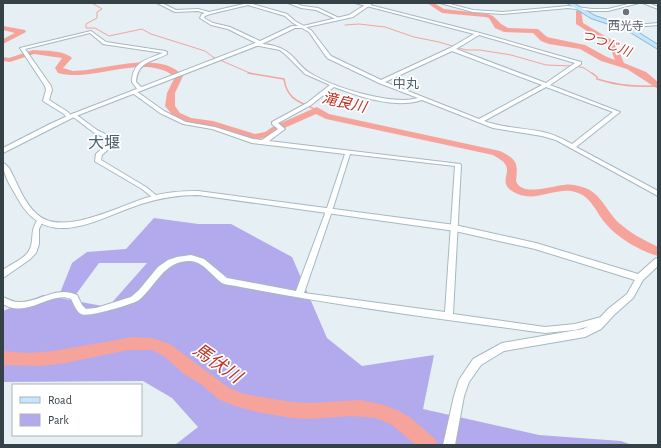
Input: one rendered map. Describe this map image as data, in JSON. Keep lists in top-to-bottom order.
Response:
{
  "districts": ["中丸", "大堰"],
  "water": ["つつじ川", "滝良川", "馬伏川"],
  "places": ["西光寺"],
  "legend": ["Road", "Park"]
}
